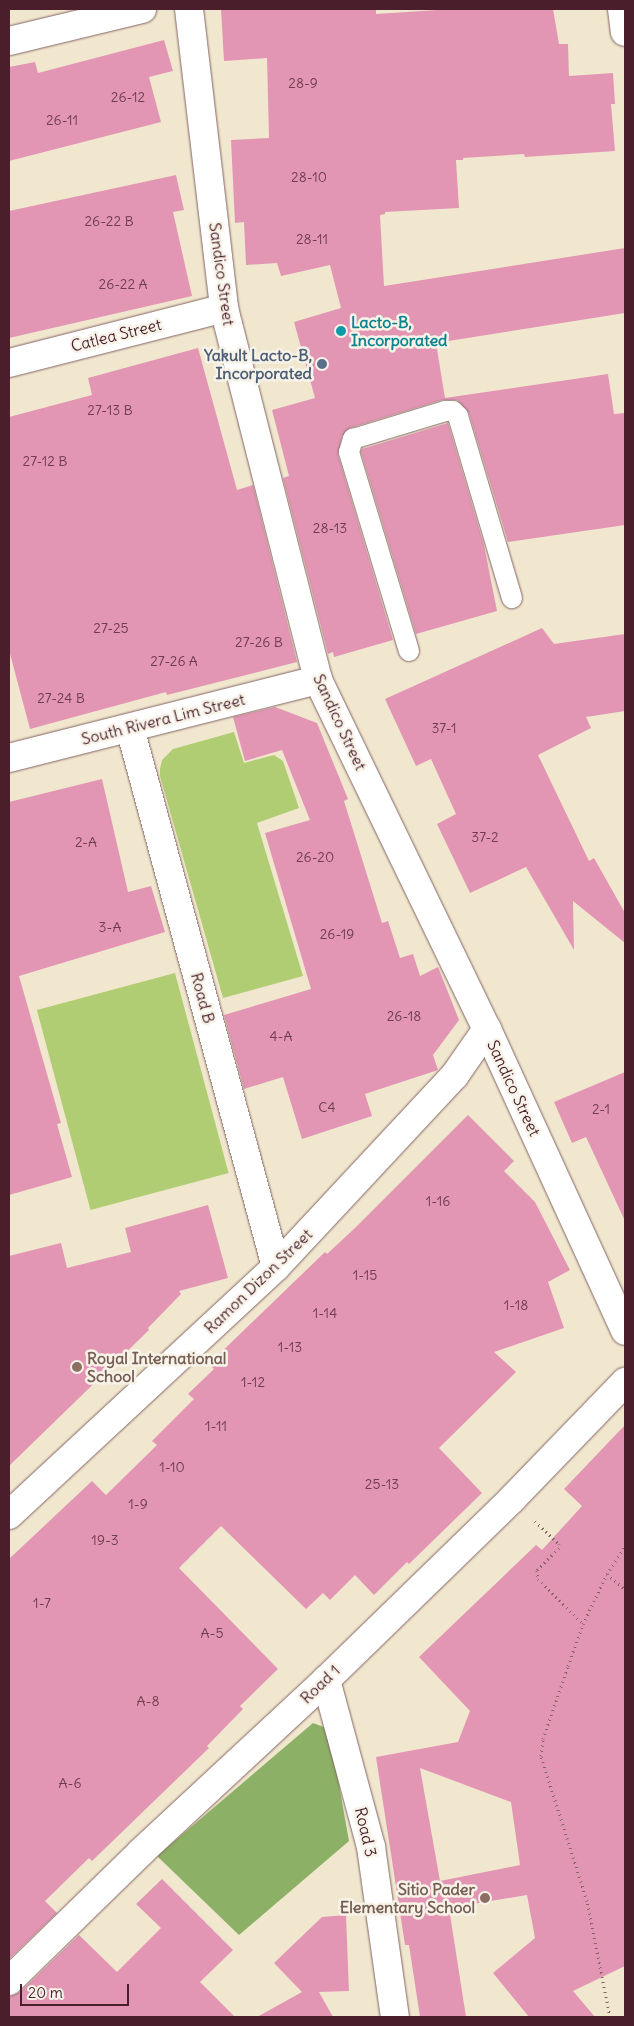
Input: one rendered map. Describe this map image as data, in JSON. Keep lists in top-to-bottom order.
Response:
{
  "streets": {
    "street": [
      "Sandico Street",
      "Catlea Street",
      "South Rivera Lim Street",
      "Road B",
      "Ramon Dizon Street",
      "Road 1",
      "Road 3"
    ]
  },
  "crossings": [
    ["Sandico Street", "Catlea Street"],
    ["Sandico Street", "South Rivera Lim Street"],
    ["Sandico Street", "Ramon Dizon Street"],
    ["South Rivera Lim Street", "Road B"],
    ["Road B", "Ramon Dizon Street"],
    ["Road 1", "Road 3"]
  ],
  "places": [
    "Lacto-B, Incorporated",
    "Yakult Lacto-B, Incorporated",
    "Royal International School",
    "Sitio Pader Elementary School"
  ],
  "house_numbers": [
    "28-9",
    "26-12",
    "26-11",
    "28-10",
    "26-22 B",
    "28-11",
    "26-22 A",
    "27-13 B",
    "27-12 B",
    "28-13",
    "27-25",
    "27-26 B",
    "27-26 A",
    "27-24 B",
    "37-1",
    "37-2",
    "2-A",
    "26-20",
    "3-A",
    "26-19",
    "26-18",
    "4-A",
    "C4",
    "2-1",
    "1-16",
    "1-15",
    "1-18",
    "1-14",
    "1-13",
    "1-12",
    "1-11",
    "1-10",
    "25-13",
    "1-9",
    "19-3",
    "1-7",
    "A-5",
    "A-8",
    "A-6"
  ],
  "scale_bar": "20 m"
}
